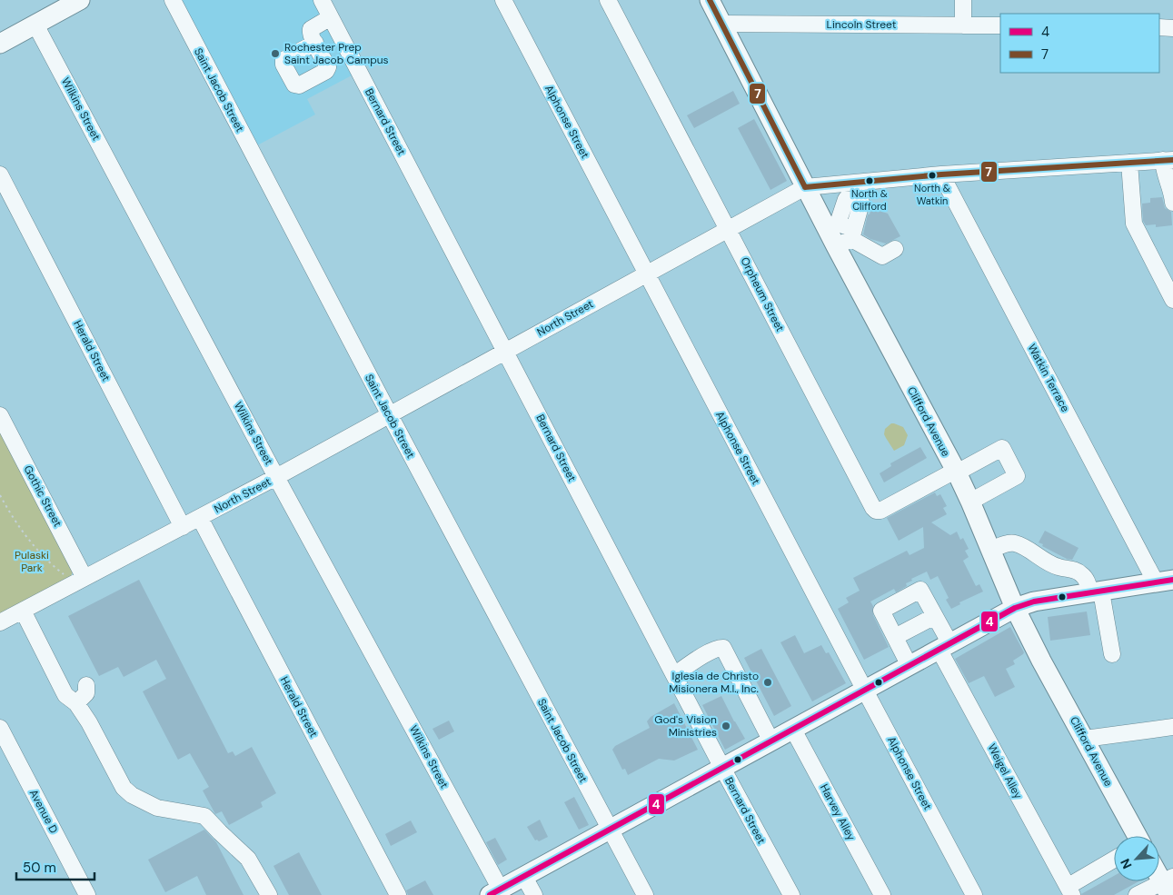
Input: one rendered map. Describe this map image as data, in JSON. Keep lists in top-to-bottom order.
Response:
{
  "streets": {
    "main road": ["Clifford Avenue"],
    "street": [
      "Lincoln Street",
      "Saint Jacob Street",
      "Wilkins Street",
      "Bernard Street",
      "Alphonse Street",
      "Orpheum Street",
      "North Street",
      "Herald Street",
      "Watkin Terrace",
      "Gothic Street",
      "Weigel Alley",
      "Avenue D",
      "Harvey Alley"
    ]
  },
  "crossings": [
    ["Lincoln Street", "Clifford Avenue"],
    ["Saint Jacob Street", "North Street"],
    ["Wilkins Street", "North Street"],
    ["Bernard Street", "North Street"],
    ["Alphonse Street", "North Street"],
    ["Orpheum Street", "North Street"],
    ["Orpheum Street", "Clifford Avenue"],
    ["North Street", "Herald Street"],
    ["North Street", "Watkin Terrace"],
    ["North Street", "Clifford Avenue"],
    ["North Street", "Gothic Street"]
  ],
  "parks": ["Pulaski Park"],
  "places": [
    "Rochester Prep Saint Jacob Campus",
    "North & Watkin",
    "North & Clifford",
    "Iglesia de Christo Misionera M.I., Inc.",
    "God's Vision Ministries"
  ],
  "lines": ["transit line 7", "transit line 4"],
  "legend": ["4", "7"],
  "scale_bar": "50 m",
  "north": "bottom left"
}
